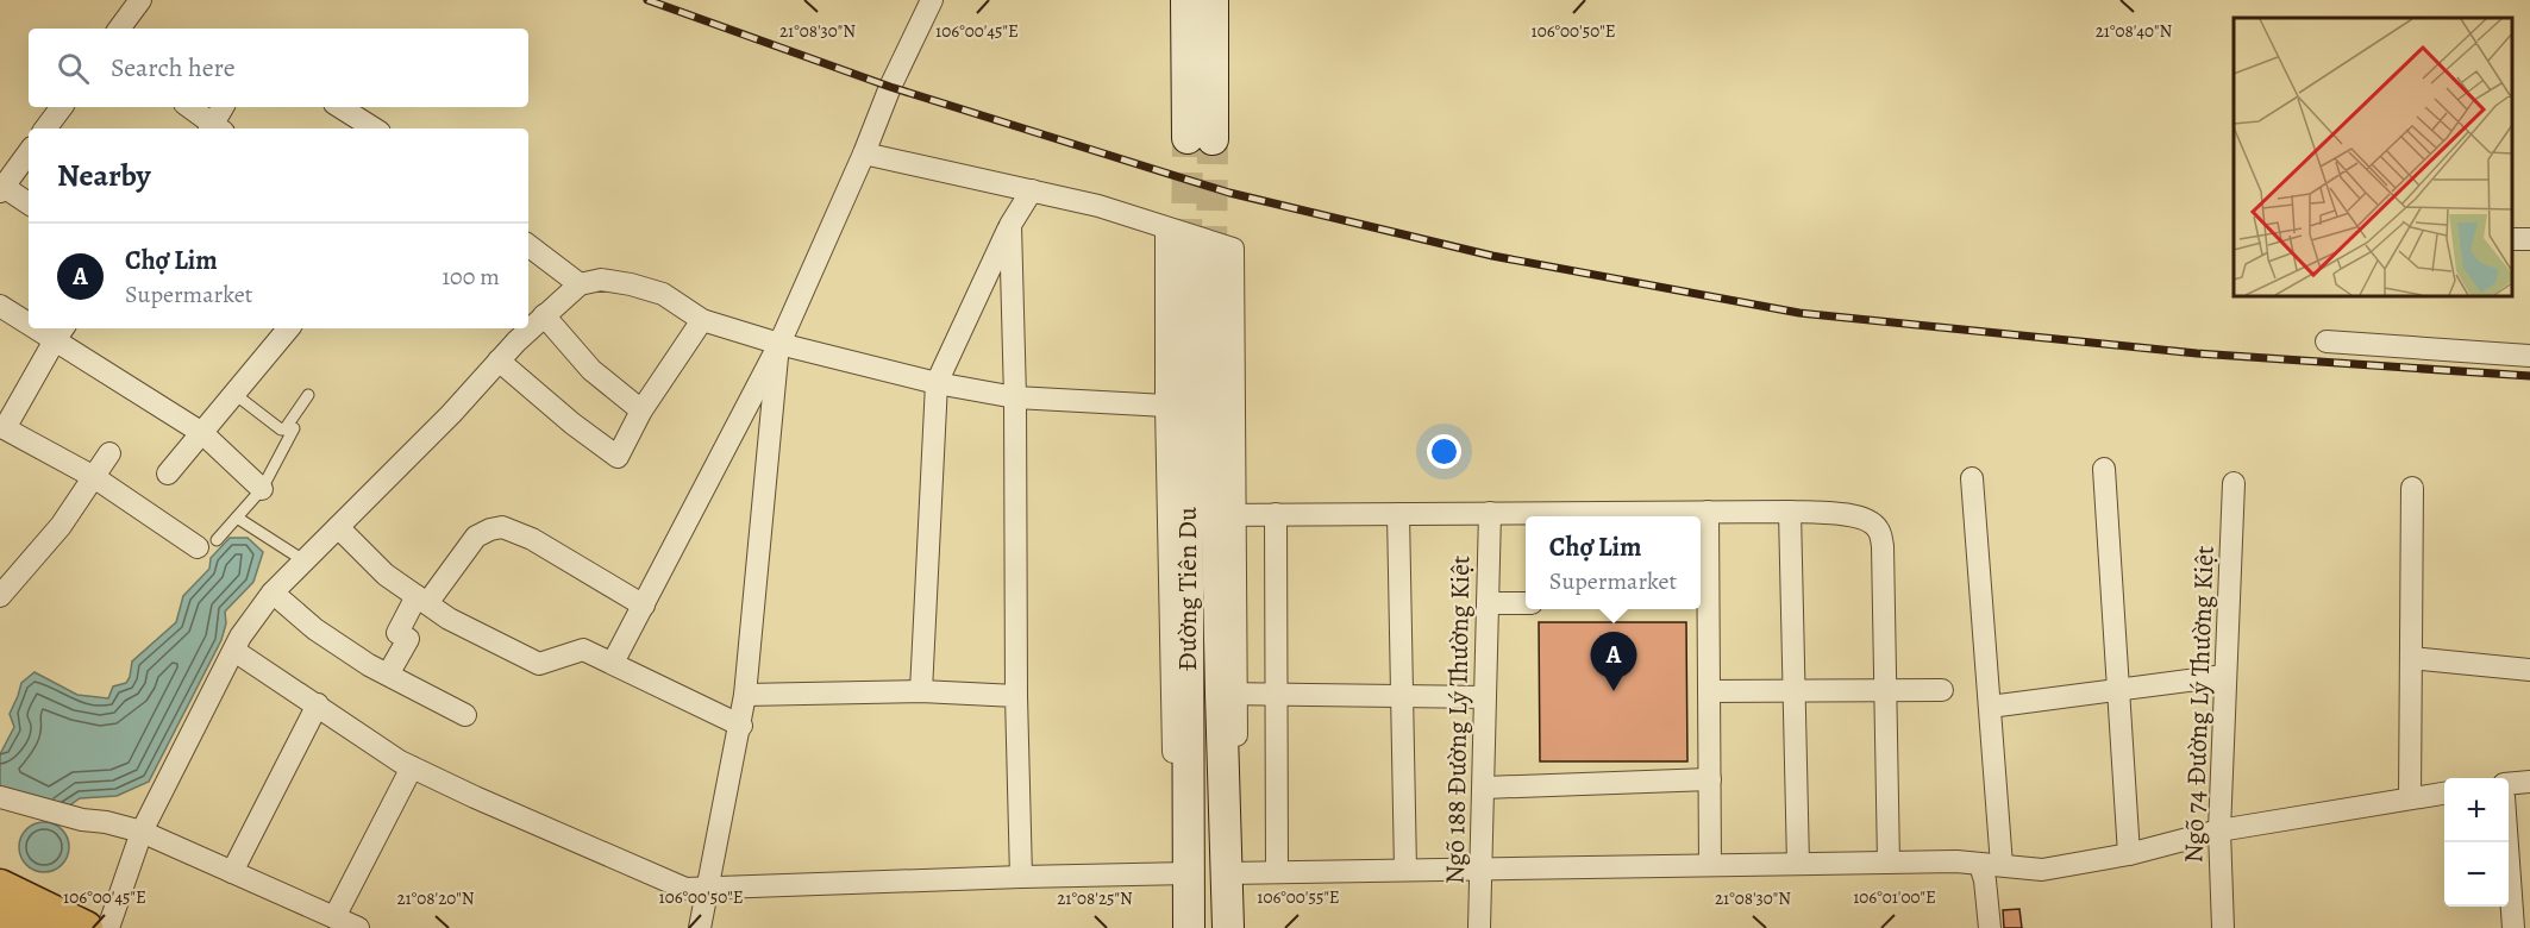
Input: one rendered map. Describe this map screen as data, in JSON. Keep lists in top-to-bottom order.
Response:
{
  "streets": {
    "main road": ["Đường Tiên Du"],
    "street": ["Ngõ 74 Đường Lý Thường Kiệt", "Ngõ 188 Đường Lý Thường Kiệt"]
  },
  "page": {
    "search": "Search here",
    "heading": "Nearby",
    "list": [
      {
        "mark": "A",
        "name": "Chợ Lim",
        "note": "Supermarket",
        "value": "100 m"
      }
    ],
    "popup": ["Chợ Lim", "Supermarket"],
    "pins": "A",
    "map_buttons": ["+", "−"]
  },
  "coordinates": [
    "21°08'30\"N",
    "21°08'40\"N",
    "106°00'45\"E",
    "106°00'50\"E",
    "106°00'55\"E",
    "106°01'00\"E",
    "21°08'20\"N",
    "21°08'25\"N"
  ]
}
